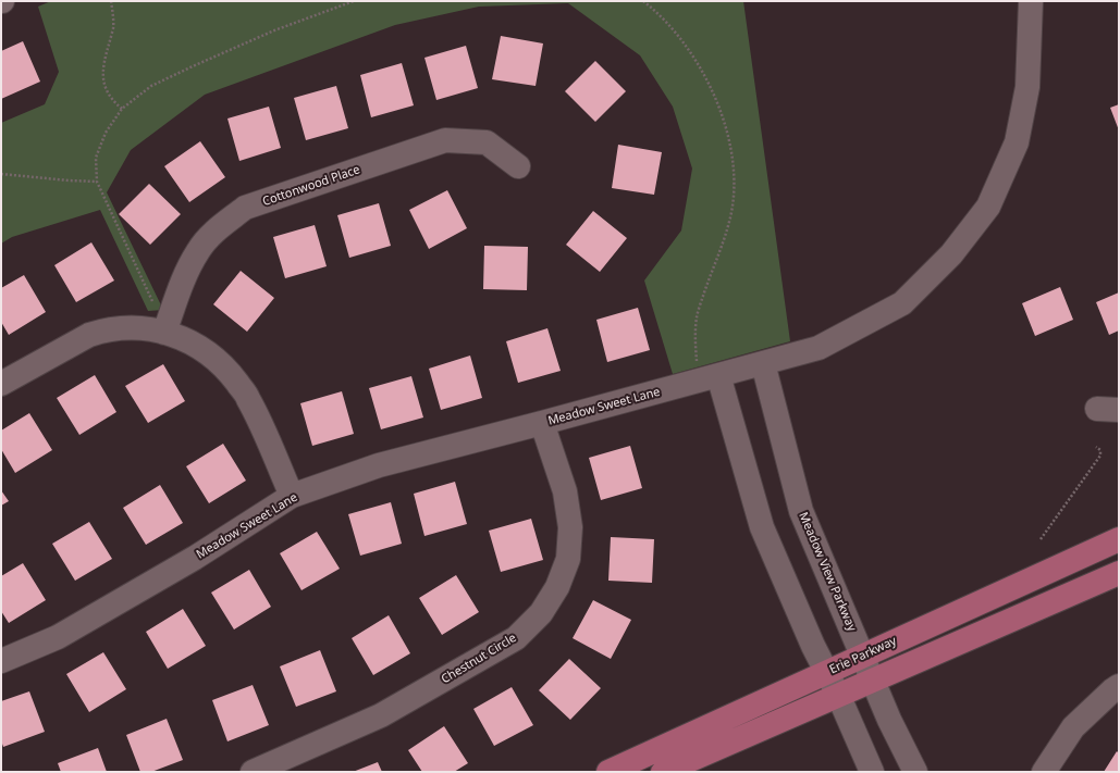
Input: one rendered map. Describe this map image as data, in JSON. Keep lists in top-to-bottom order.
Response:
{
  "streets": {
    "main road": ["Erie Parkway"],
    "street": [
      "Cottonwood Place",
      "Meadow Sweet Lane",
      "Meadow View Parkway",
      "Chestnut Circle"
    ]
  },
  "crossings": [
    ["Meadow Sweet Lane", "Meadow View Parkway"],
    ["Meadow Sweet Lane", "Chestnut Circle"],
    ["Meadow View Parkway", "Erie Parkway"]
  ]
}
